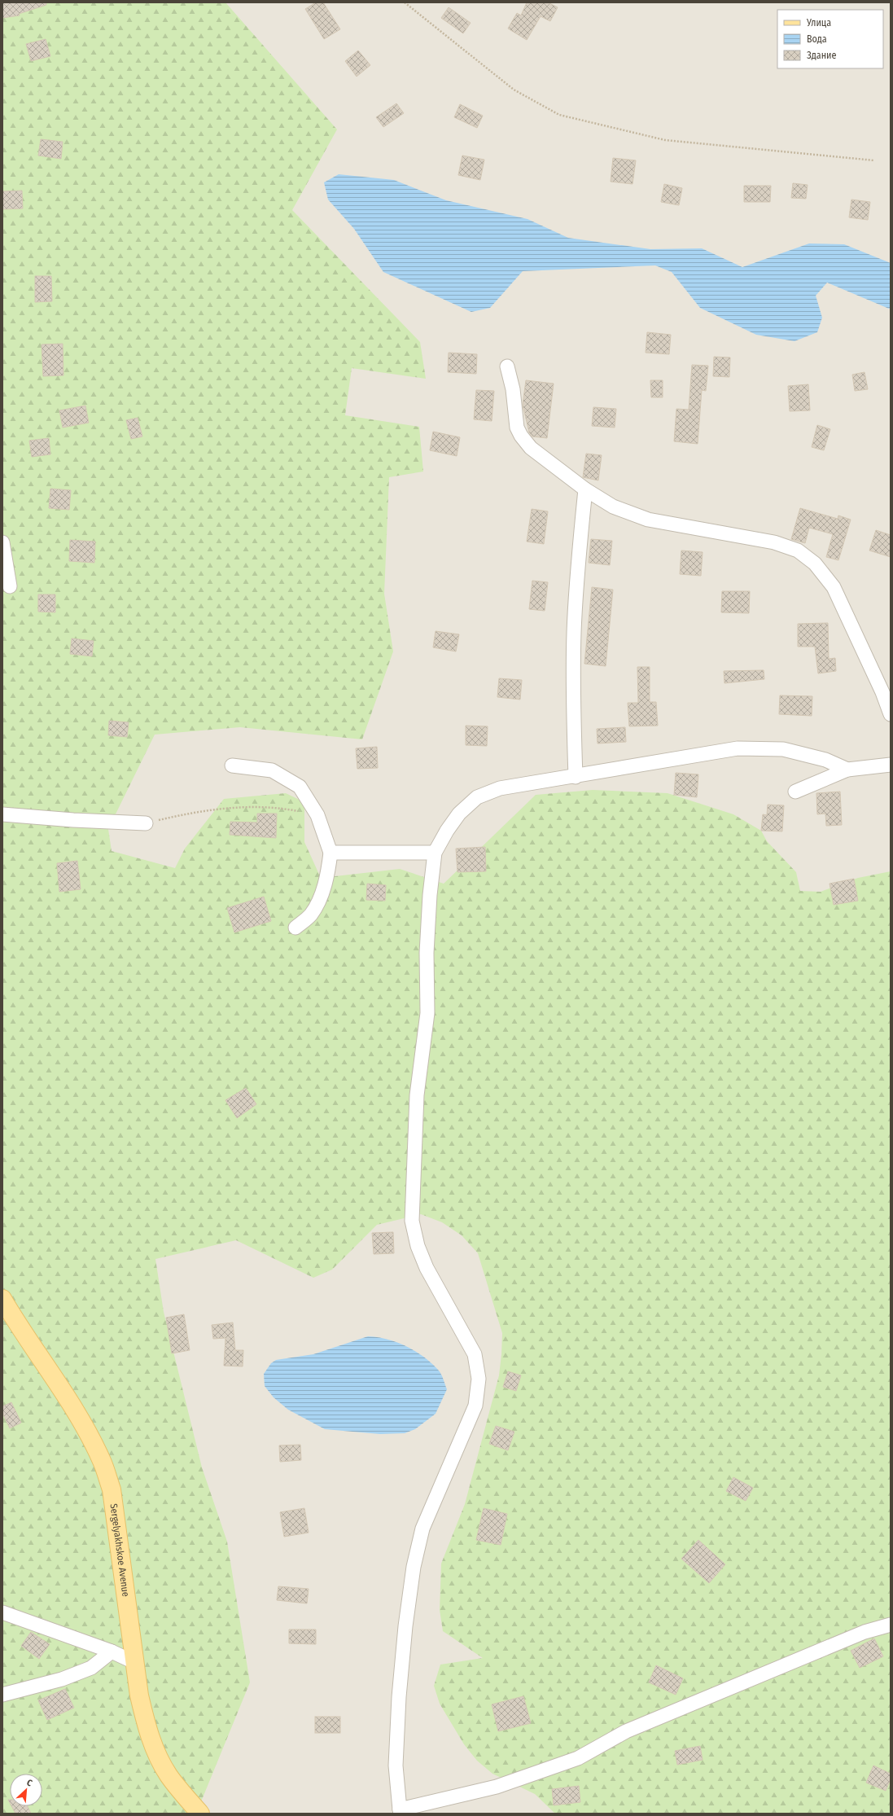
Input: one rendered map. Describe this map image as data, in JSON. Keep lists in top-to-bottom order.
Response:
{
  "streets": {
    "main road": ["Sergelyakhskoe Avenue"]
  },
  "legend": ["Улица", "Вода", "Здание"],
  "north": "top right"
}
